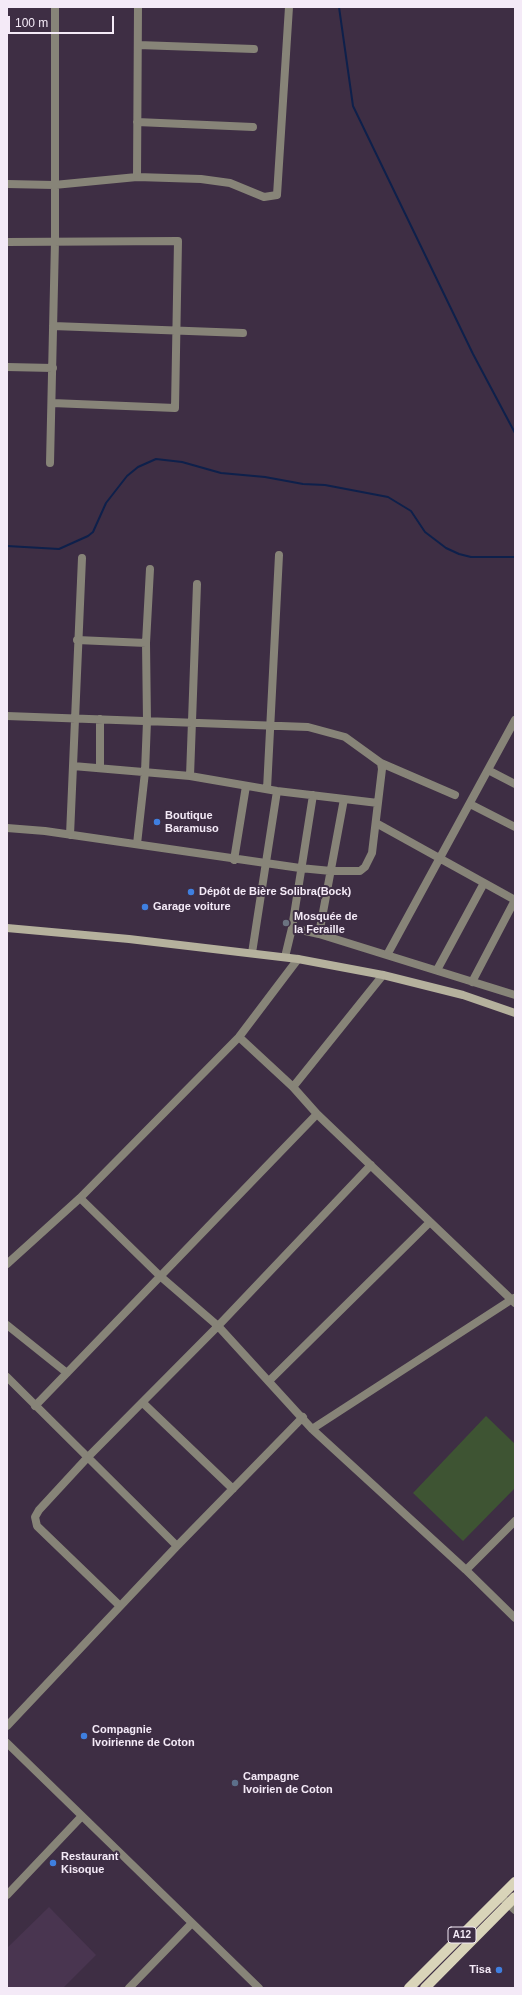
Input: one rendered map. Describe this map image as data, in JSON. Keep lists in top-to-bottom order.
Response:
{
  "streets": {
    "main road": ["A12"]
  },
  "places": [
    "Boutique Baramuso",
    "Dépôt de Bière Solibra(Bock)",
    "Garage voiture",
    "Mosquée de la Feraille",
    "Compagnie Ivoirienne de Coton",
    "Campagne Ivoirien de Coton",
    "Restaurant Kisoque",
    "Tisa"
  ],
  "scale_bar": "100 m"
}
